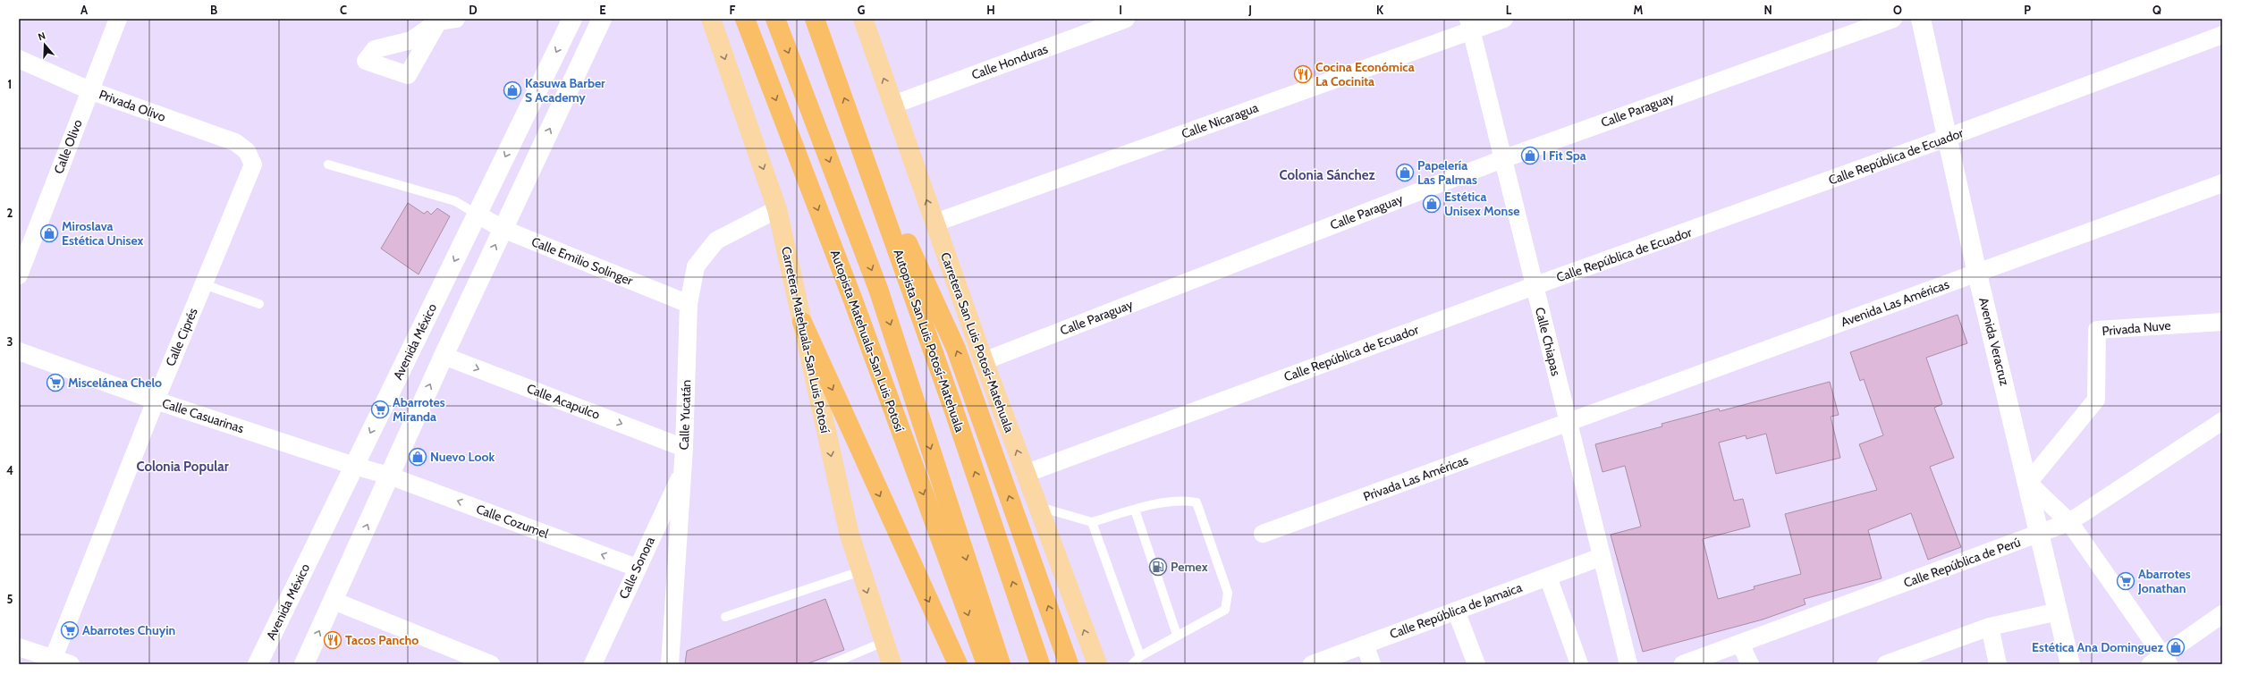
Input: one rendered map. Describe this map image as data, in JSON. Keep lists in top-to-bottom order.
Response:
{
  "streets": {
    "highway": ["Autopista Matehuala-San Luis Potosí", "Autopista San Luis Potosí-Matehuala"],
    "main road": ["Carretera Matehuala-San Luis Potosí", "Carretera San Luis Potosí-Matehuala"],
    "street": [
      "Calle Honduras",
      "Privada Olivo",
      "Calle Paraguay",
      "Calle Nicaragua",
      "Calle Olivo",
      "Calle República de Ecuador",
      "Calle Emilio Solinger",
      "Avenida Las Américas",
      "Privada Nuve",
      "Calle Ciprés",
      "Avenida México",
      "Calle Chiapas",
      "Avenida Veracruz",
      "Calle Acapulco",
      "Calle Yucatán",
      "Calle Casuarinas",
      "Privada Las Américas",
      "Calle Cozumel",
      "Calle República de Perú",
      "Calle Sonora",
      "Calle República de Jamaica"
    ]
  },
  "crossings": [
    ["Calle Honduras", "Carretera San Luis Potosí-Matehuala"],
    ["Privada Olivo", "Calle Olivo"],
    ["Privada Olivo", "Calle Ciprés"],
    ["Calle Paraguay", "Calle Chiapas"],
    ["Calle Paraguay", "Carretera San Luis Potosí-Matehuala"],
    ["Calle Nicaragua", "Calle Chiapas"],
    ["Calle Nicaragua", "Carretera San Luis Potosí-Matehuala"],
    ["Calle República de Ecuador", "Calle Chiapas"],
    ["Calle República de Ecuador", "Avenida Veracruz"],
    ["Calle República de Ecuador", "Carretera San Luis Potosí-Matehuala"],
    ["Calle Emilio Solinger", "Avenida México"],
    ["Calle Emilio Solinger", "Calle Yucatán"],
    ["Avenida Las Américas", "Calle Chiapas"],
    ["Avenida Las Américas", "Avenida Veracruz"],
    ["Avenida Las Américas", "Privada Las Américas"],
    ["Privada Nuve", "Avenida Veracruz"],
    ["Calle Ciprés", "Calle Casuarinas"],
    ["Carretera Matehuala-San Luis Potosí", "Calle Yucatán"],
    ["Avenida México", "Calle Casuarinas"],
    ["Calle Chiapas", "Privada Las Américas"],
    ["Calle Chiapas", "Calle República de Jamaica"],
    ["Avenida Veracruz", "Calle República de Perú"],
    ["Calle Acapulco", "Calle Yucatán"],
    ["Calle Yucatán", "Calle Sonora"],
    ["Calle Casuarinas", "Calle Cozumel"],
    ["Calle Cozumel", "Calle Sonora"]
  ],
  "one_way": ["Carretera Matehuala-San Luis Potosí", "Carretera San Luis Potosí-Matehuala", "Calle Acapulco"],
  "districts": ["Colonia Sánchez", "Colonia Popular"],
  "places": {
    "restaurant": ["Cocina Económica La Cocinita", "Tacos Pancho"],
    "shop": [
      "Kasuwa Barber S Academy",
      "I Fit Spa",
      "Papelería Las Palmas",
      "Estética Unisex Monse",
      "Miroslava Estética Unisex",
      "Nuevo Look",
      "Estética Ana Dominguez"
    ],
    "supermarket": [
      "Miscelánea Chelo",
      "Abarrotes Miranda",
      "Abarrotes Jonathan",
      "Abarrotes Chuyin"
    ],
    "fuel station": ["Pemex"]
  },
  "north": "top",
  "grid": {
    "columns": [
      "A",
      "B",
      "C",
      "D",
      "E",
      "F",
      "G",
      "H",
      "I",
      "J",
      "K",
      "L",
      "M",
      "N",
      "O",
      "P",
      "Q"
    ],
    "rows": [
      "1",
      "2",
      "3",
      "4",
      "5"
    ]
  }
}
